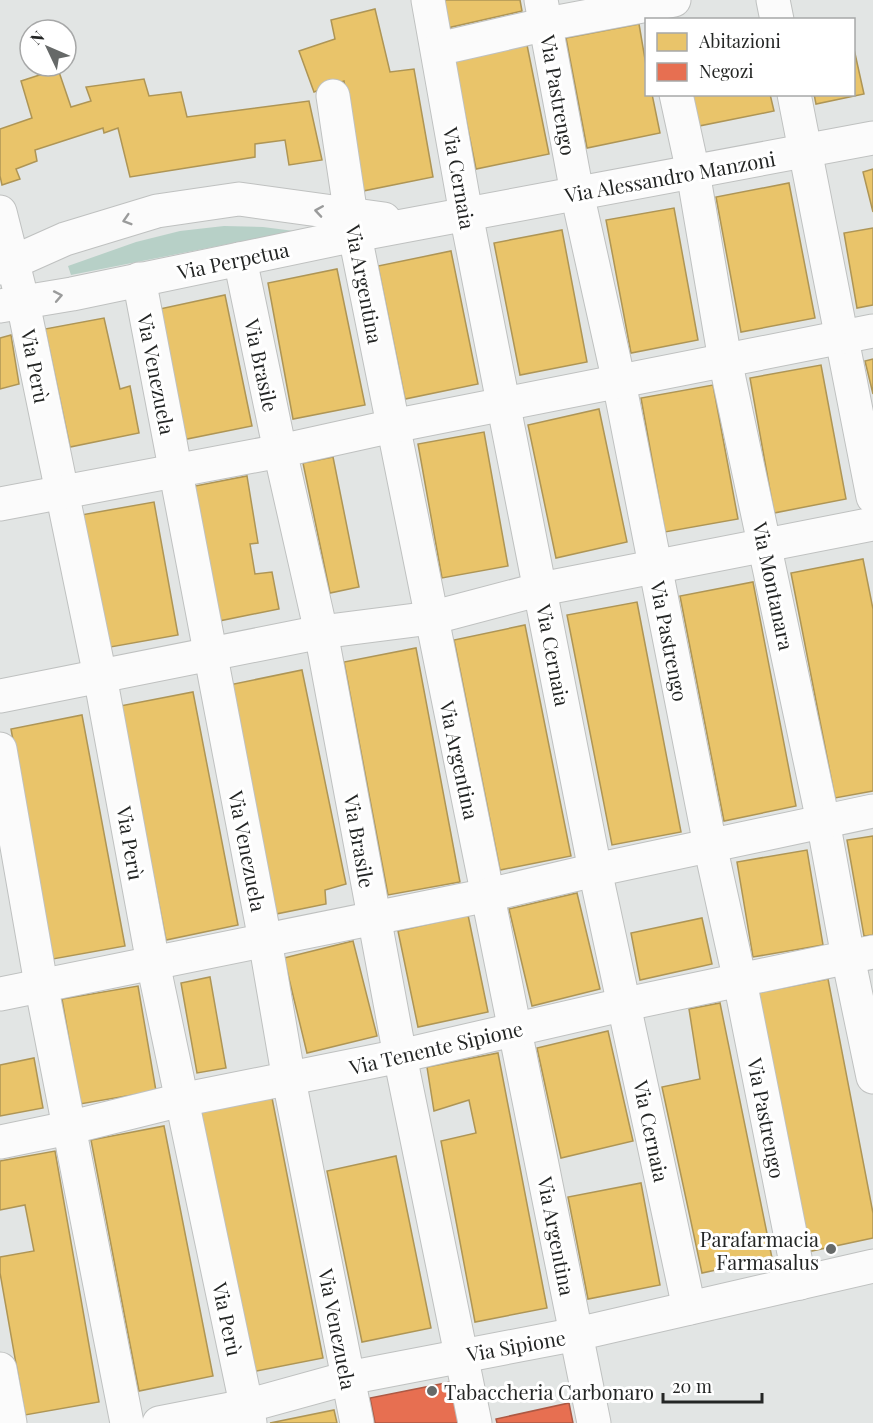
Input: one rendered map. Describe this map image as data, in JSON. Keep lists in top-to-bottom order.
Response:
{
  "streets": {
    "street": [
      "Via Pastrengo",
      "Via Alessandro Manzoni",
      "Via Cernaia",
      "Via Perpetua",
      "Via Argentina",
      "Via Brasile",
      "Via Perù",
      "Via Venezuela",
      "Via Montanara",
      "Via Tenente Sipione",
      "Via Sipione"
    ]
  },
  "crossings": [
    ["Via Pastrengo", "Via Alessandro Manzoni"],
    ["Via Pastrengo", "Via Tenente Sipione"],
    ["Via Pastrengo", "Via Sipione"],
    ["Via Alessandro Manzoni", "Via Cernaia"],
    ["Via Alessandro Manzoni", "Via Montanara"],
    ["Via Cernaia", "Via Tenente Sipione"],
    ["Via Cernaia", "Via Sipione"],
    ["Via Perpetua", "Via Argentina"],
    ["Via Perpetua", "Via Brasile"],
    ["Via Perpetua", "Via Perù"],
    ["Via Perpetua", "Via Venezuela"],
    ["Via Argentina", "Via Tenente Sipione"],
    ["Via Argentina", "Via Sipione"],
    ["Via Brasile", "Via Tenente Sipione"],
    ["Via Brasile", "Via Sipione"],
    ["Via Perù", "Via Tenente Sipione"],
    ["Via Perù", "Via Sipione"],
    ["Via Venezuela", "Via Tenente Sipione"],
    ["Via Venezuela", "Via Sipione"],
    ["Via Montanara", "Via Tenente Sipione"]
  ],
  "places": ["Parafarmacia Farmasalus", "Tabaccheria Carbonaro"],
  "legend": ["Abitazioni", "Negozi"],
  "scale_bar": "20 m",
  "north": "top left"
}
